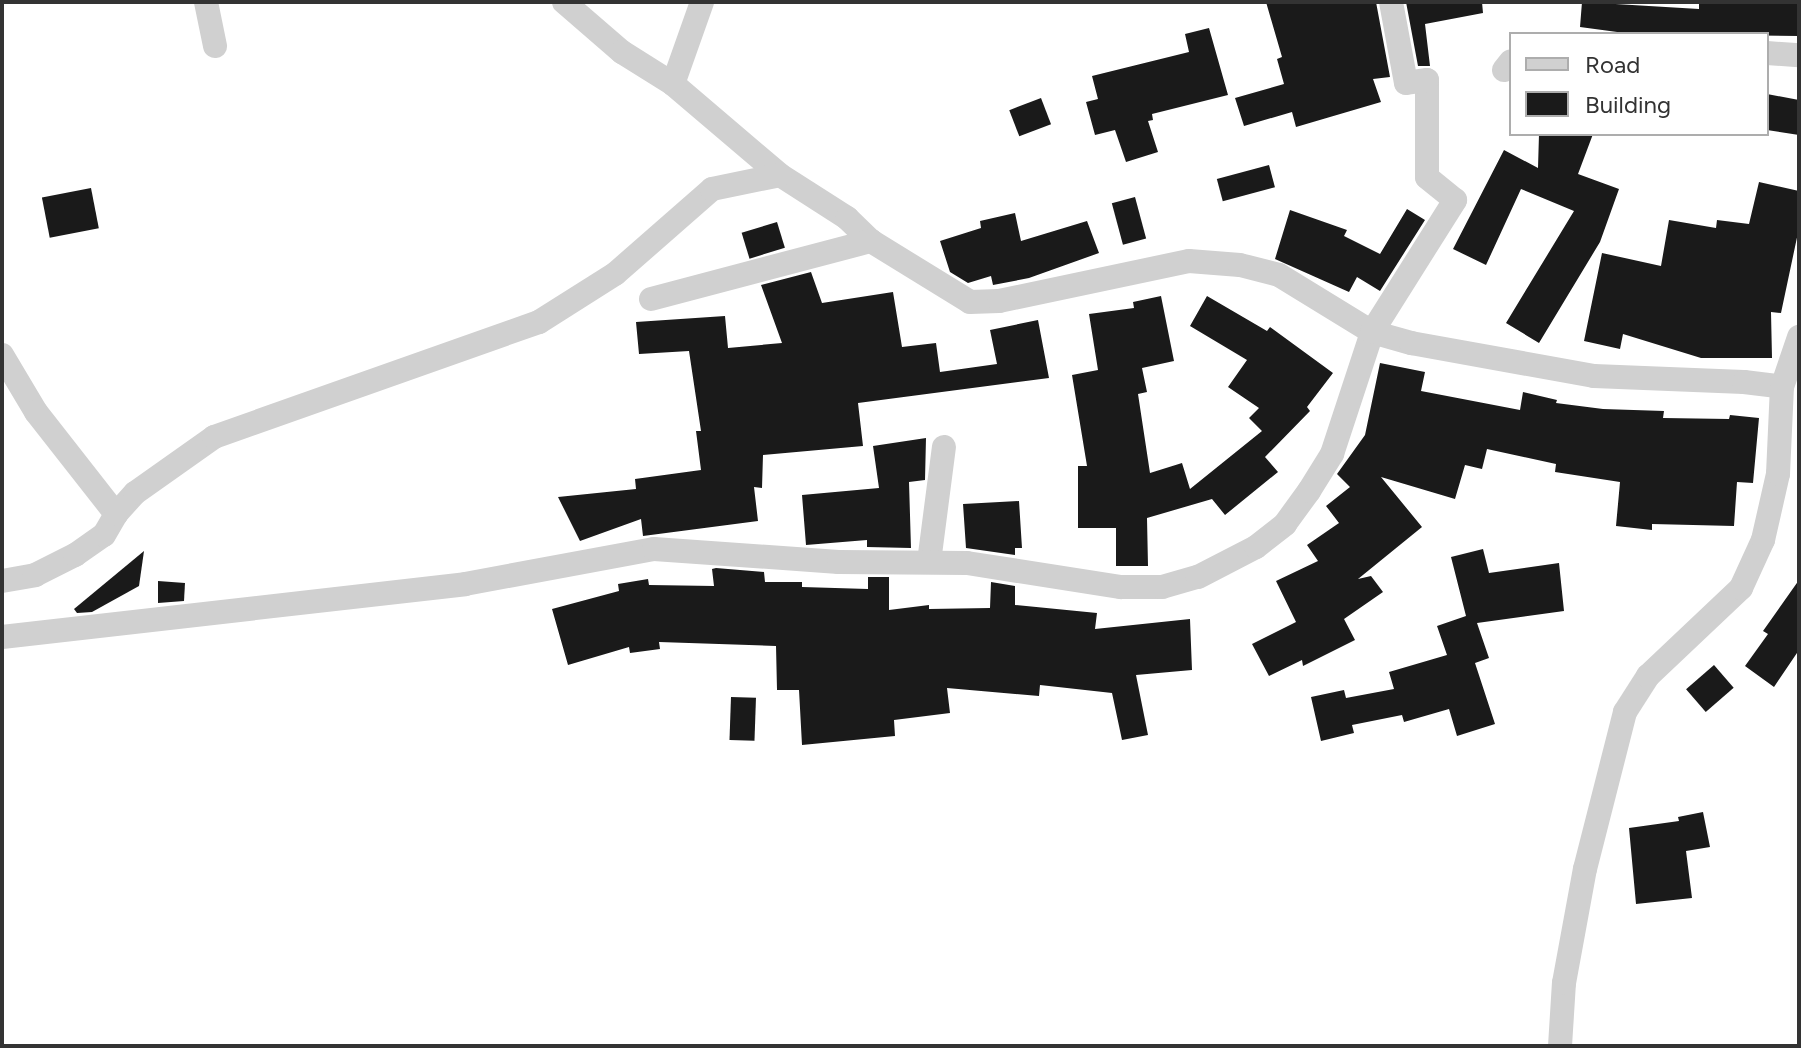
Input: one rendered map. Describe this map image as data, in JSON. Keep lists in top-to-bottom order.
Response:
{
  "legend": ["Road", "Building"]
}
